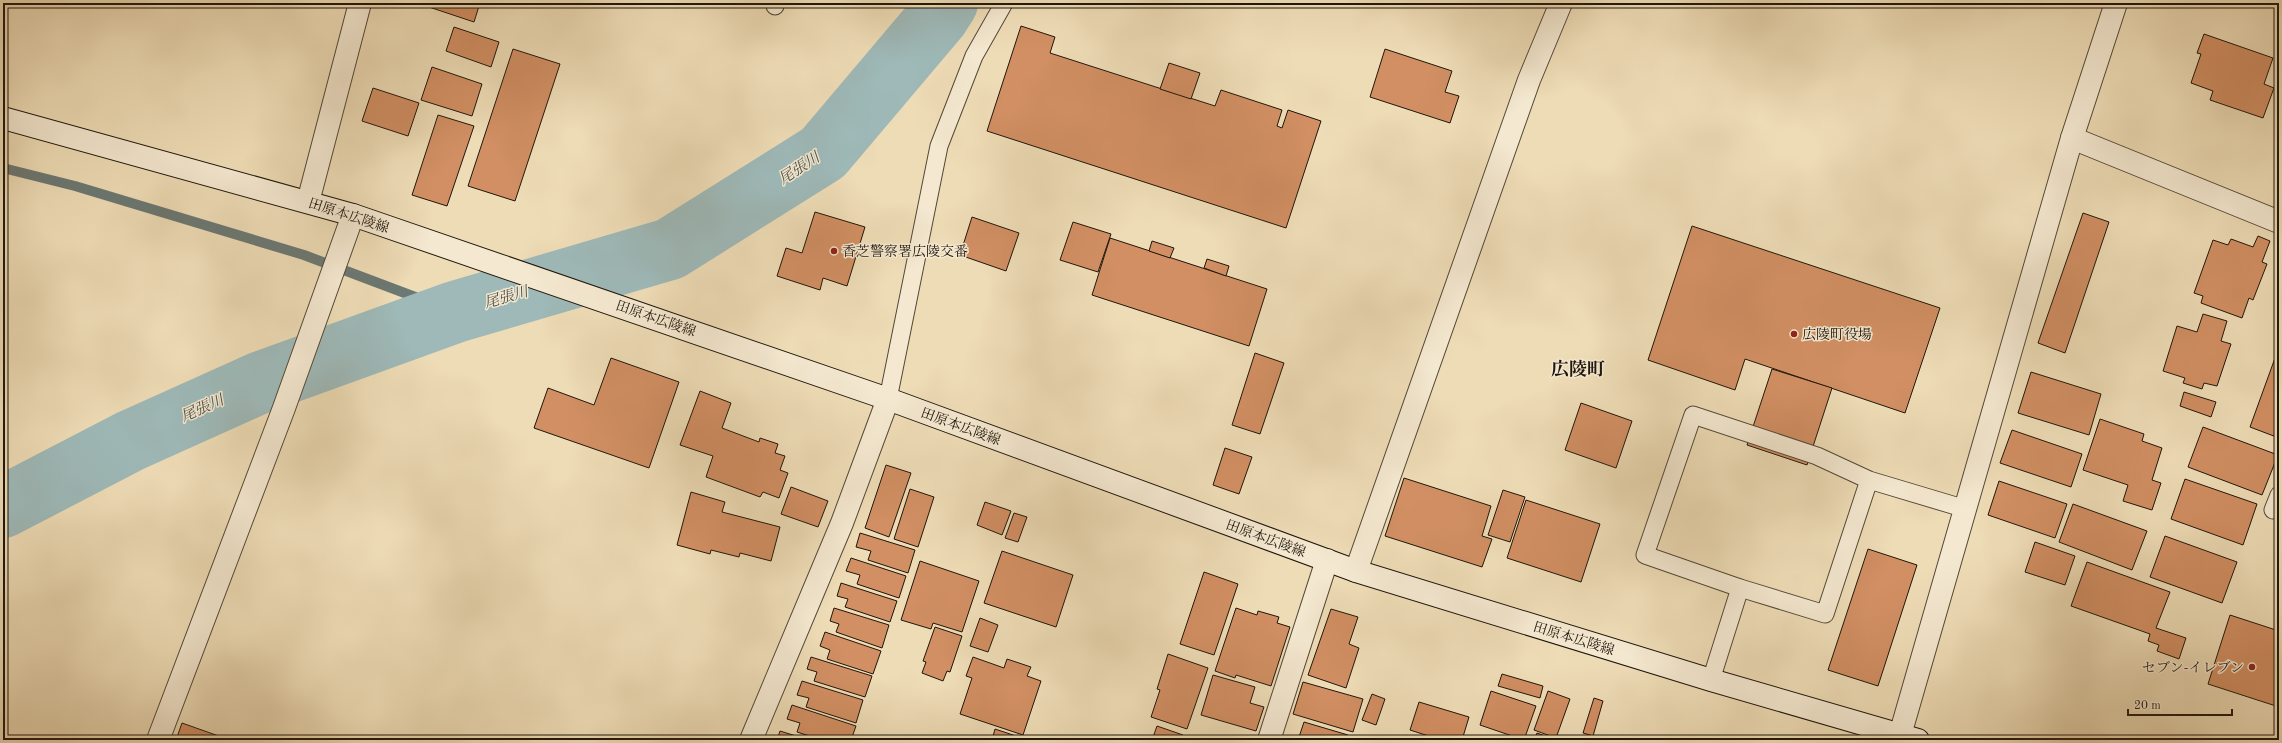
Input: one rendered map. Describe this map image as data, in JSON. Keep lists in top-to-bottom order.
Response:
{
  "streets": {
    "street": ["田原本広陵線"]
  },
  "districts": ["広陵町"],
  "water": ["尾張川"],
  "places": ["香芝警察署広陵交番", "広陵町役場", "セブン-イレブン"],
  "scale_bar": "20 m"
}
